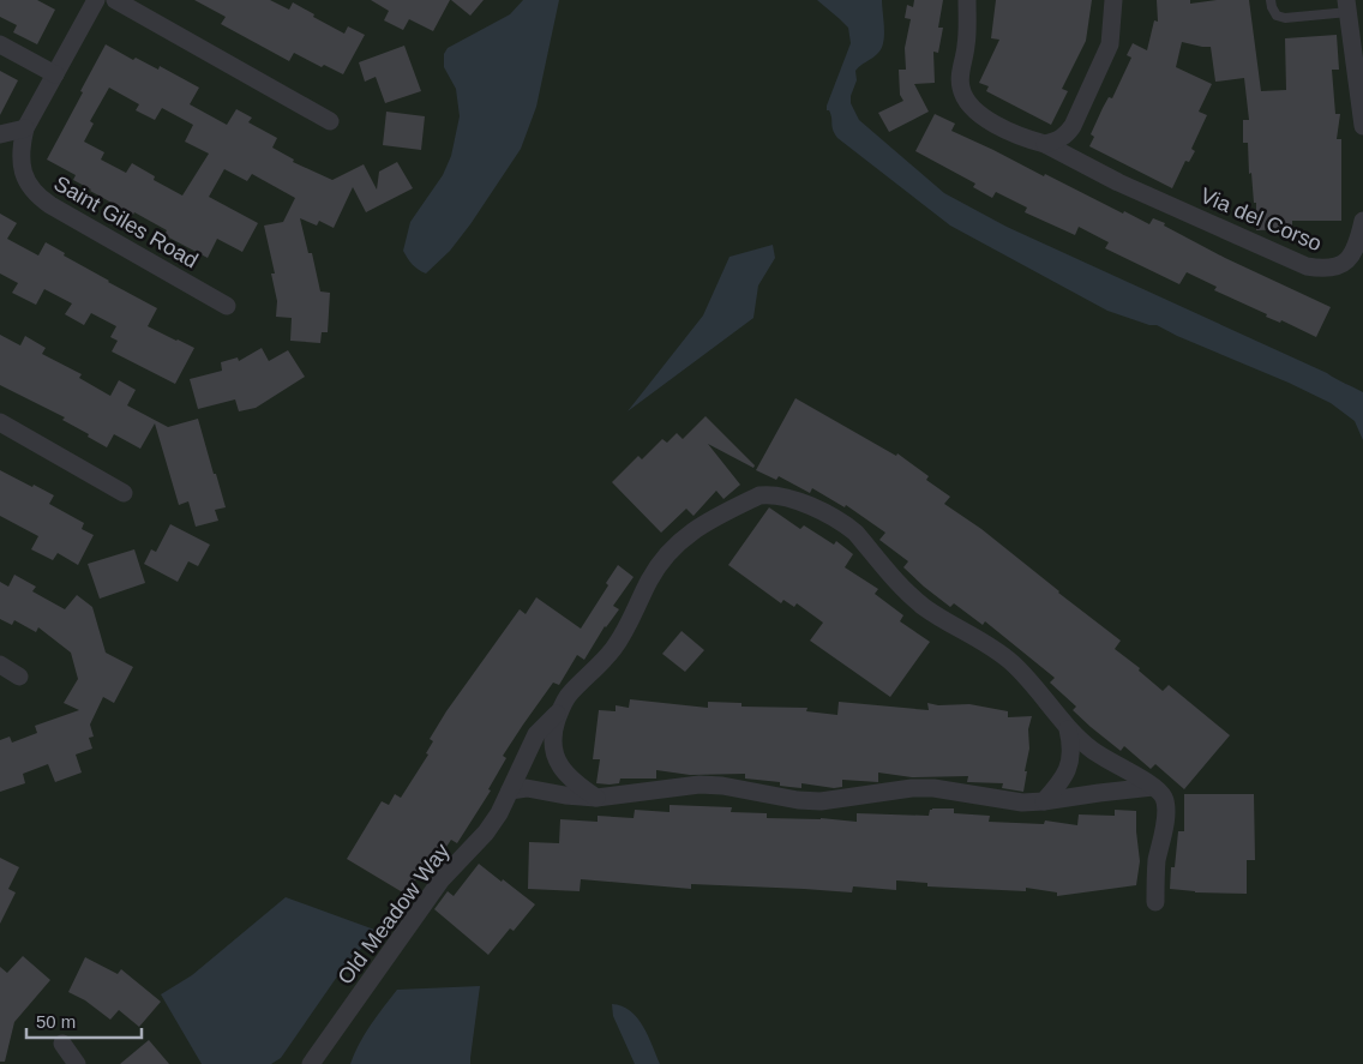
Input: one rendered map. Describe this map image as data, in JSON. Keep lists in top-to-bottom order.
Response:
{
  "streets": {
    "street": ["Via del Corso", "Saint Giles Road", "Old Meadow Way"]
  },
  "scale_bar": "50 m"
}
